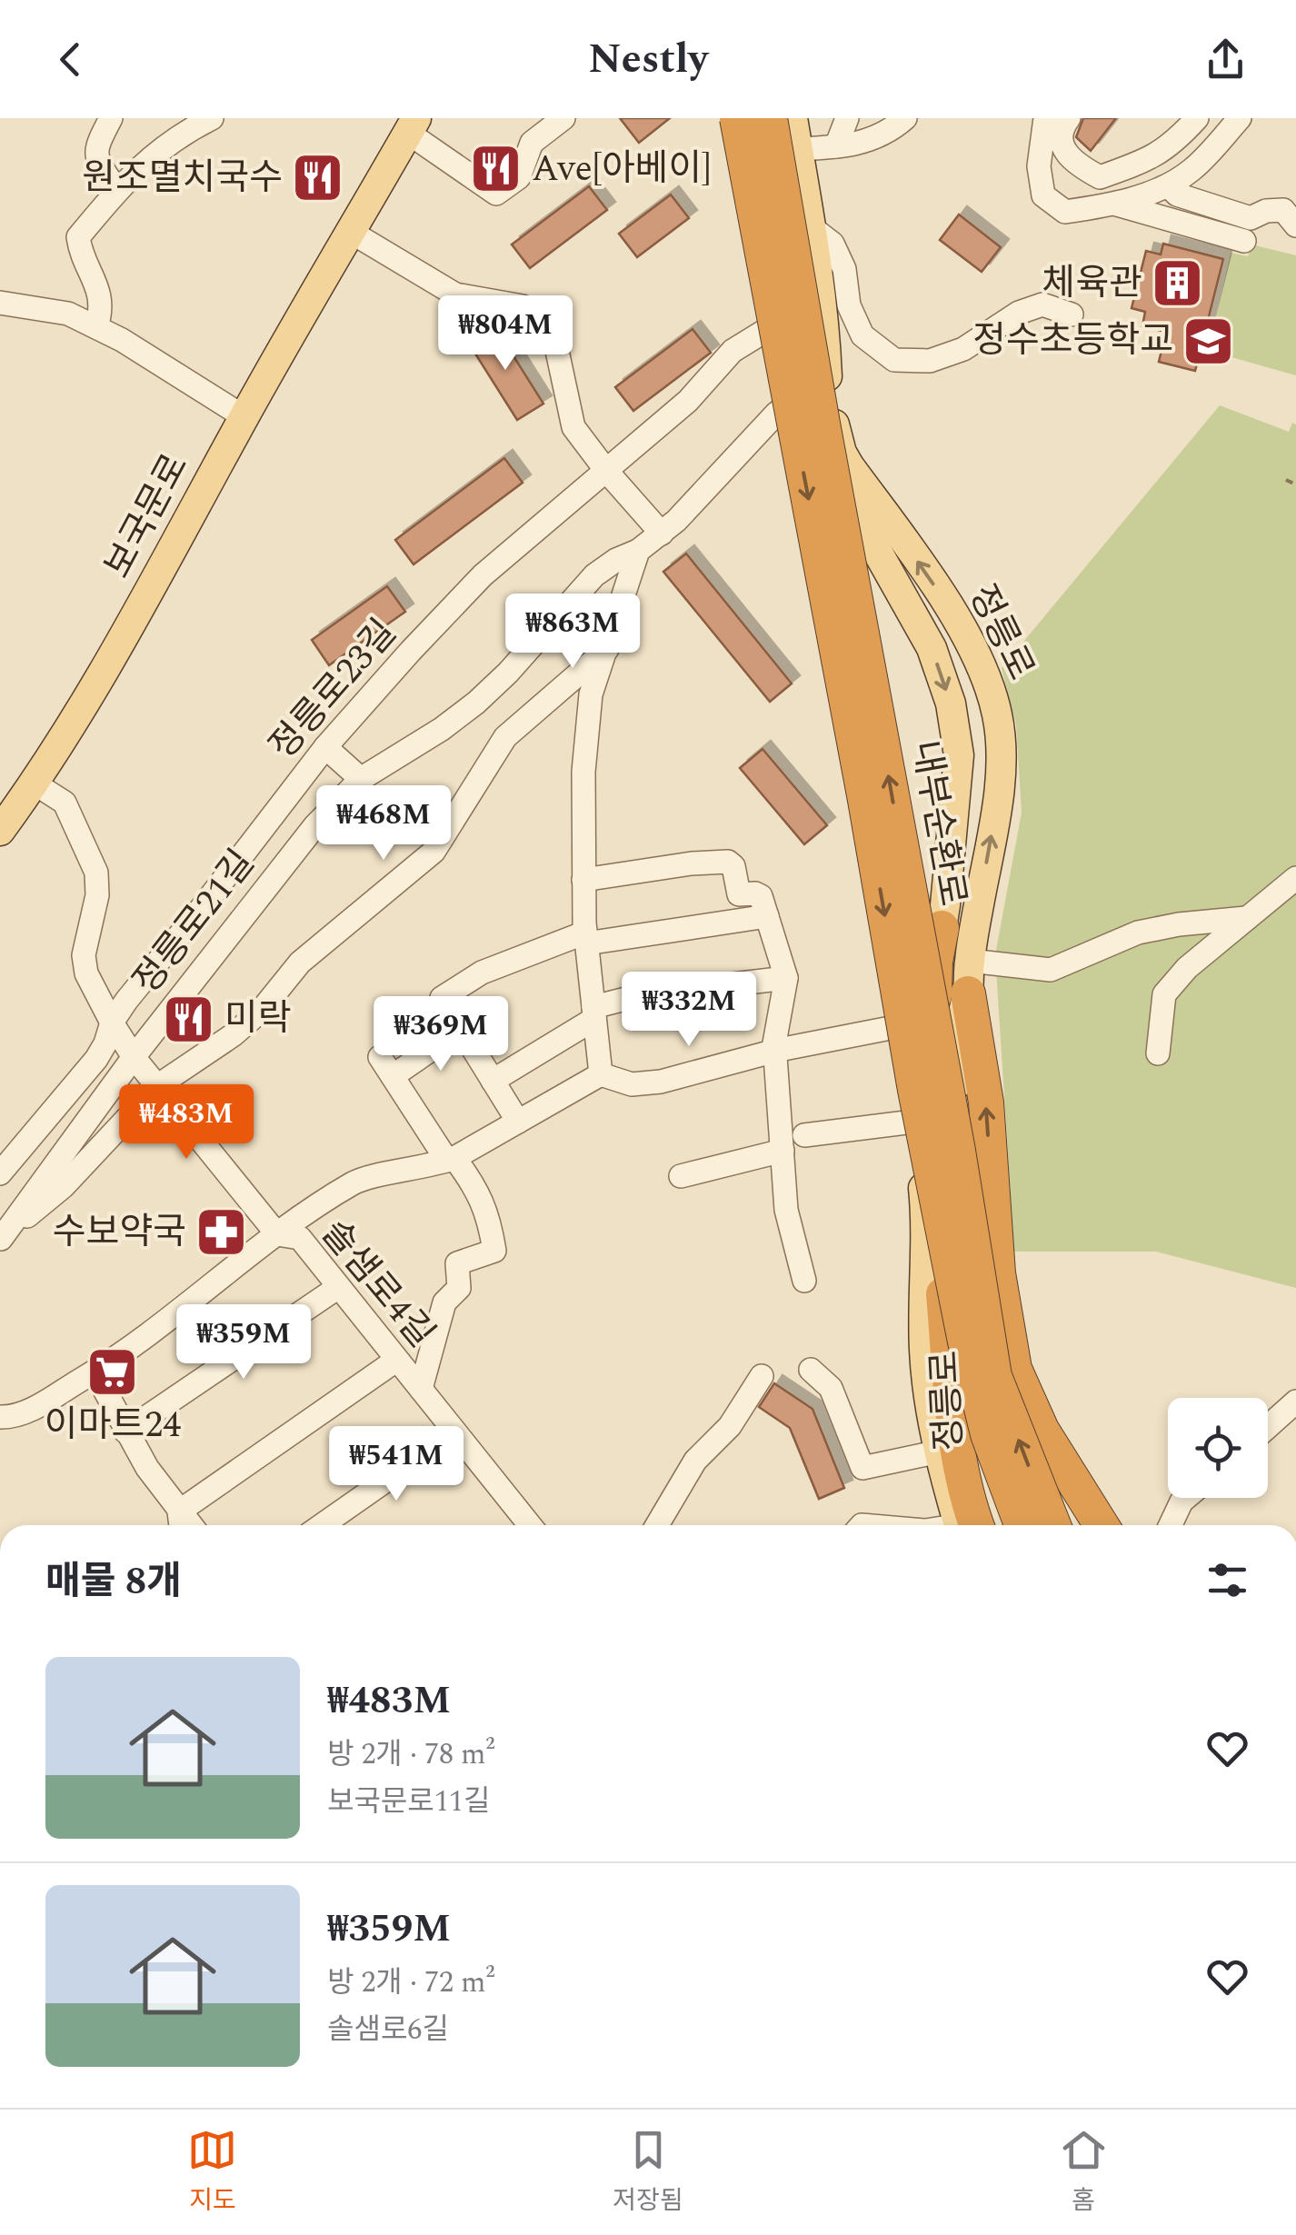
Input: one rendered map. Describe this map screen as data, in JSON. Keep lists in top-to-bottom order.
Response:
{
  "streets": {
    "highway": ["내부순환로"],
    "main road": ["보국문로", "정릉로"],
    "street": ["정릉로23길", "정릉로21길", "솔샘로4길"]
  },
  "crossings": [
    ["정릉로", "정릉로23길"],
    ["정릉로", "정릉로21길"]
  ],
  "places": {
    "restaurant": ["Ave[아베이]", "원조멸치국수", "미락"],
    "building": ["체육관"],
    "school or university": ["정수초등학교"],
    "pharmacy": ["수보약국"],
    "supermarket": ["이마트24"]
  },
  "page": {
    "header": "Nestly",
    "price": [
      "₩804M",
      "₩863M",
      "₩468M",
      "₩332M",
      "₩369M",
      "₩483M",
      "₩359M",
      "₩541M"
    ],
    "heading": "매물 8개",
    "list": [
      {
        "name": "₩483M",
        "note": "방 2개 · 78 m² · 보국문로11길"
      },
      {
        "name": "₩359M",
        "note": "방 2개 · 72 m² · 솔샘로6길"
      }
    ],
    "tabs": ["지도", "저장됨", "홈"]
  }
}
